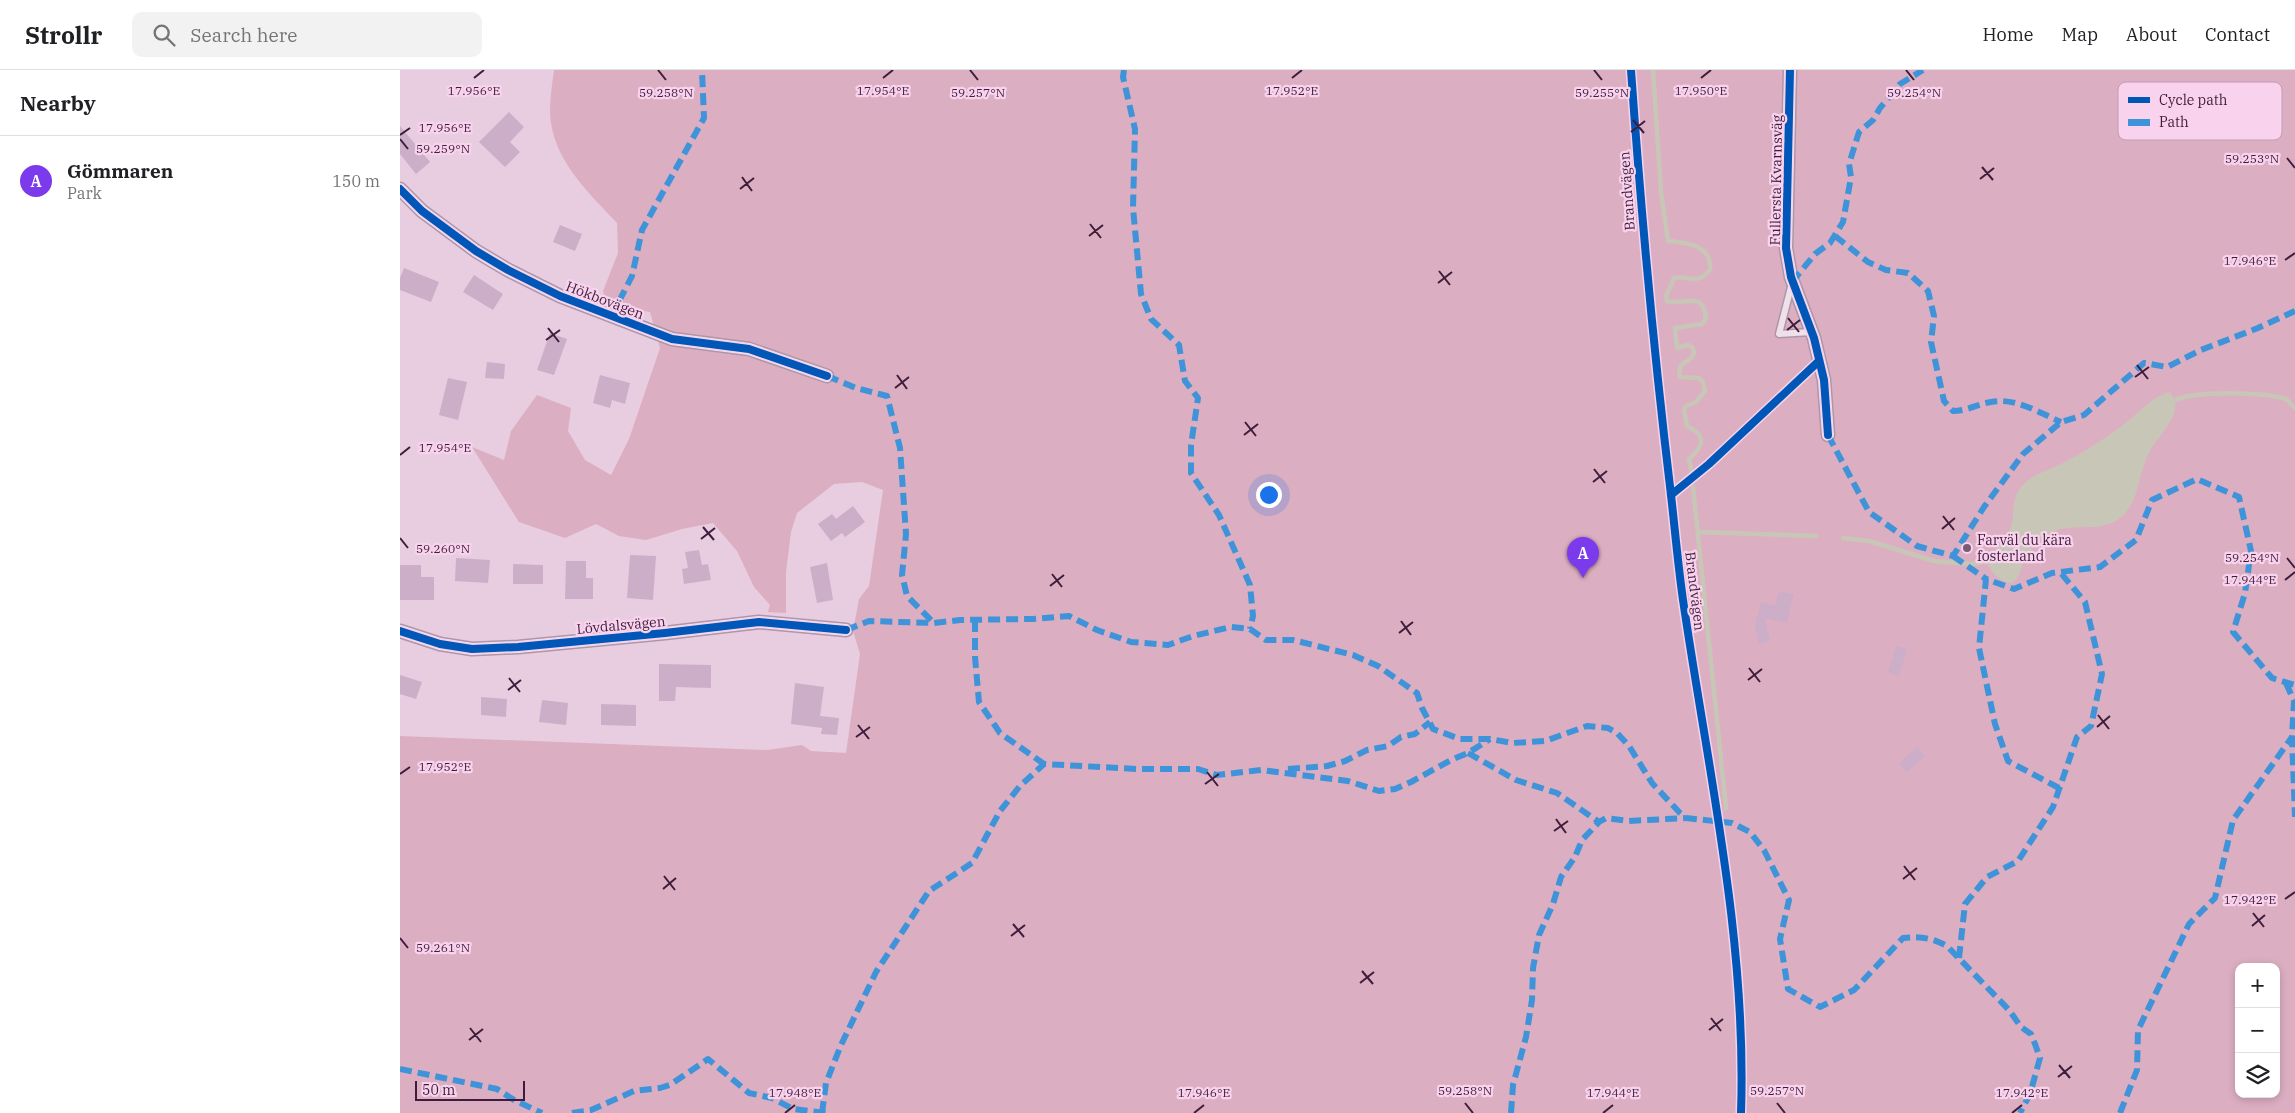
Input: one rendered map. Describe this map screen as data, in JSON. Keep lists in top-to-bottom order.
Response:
{
  "streets": {
    "street": ["Fullersta Kvarnsväg", "Hökbovägen", "Lövdalsvägen"],
    "lane": ["Brandvägen"]
  },
  "places": ["Farväl du kära fosterland"],
  "legend": ["Cycle path", "Path"],
  "scale_bar": "50 m",
  "page": {
    "header": "Strollr",
    "search": "Search here",
    "nav": [
      "Home",
      "Map",
      "About",
      "Contact"
    ],
    "heading": "Nearby",
    "list": [
      {
        "mark": "A",
        "name": "Gömmaren",
        "note": "Park",
        "value": "150 m"
      }
    ],
    "pins": "A",
    "map_buttons": ["+", "−"],
    "scale": "50 m"
  },
  "coordinates": [
    "17.956°E",
    "17.954°E",
    "17.952°E",
    "17.950°E",
    "59.258°N",
    "59.257°N",
    "59.255°N",
    "59.254°N",
    "59.259°N",
    "59.253°N",
    "17.946°E",
    "59.260°N",
    "17.944°E",
    "17.942°E",
    "59.261°N",
    "17.948°E"
  ]
}
